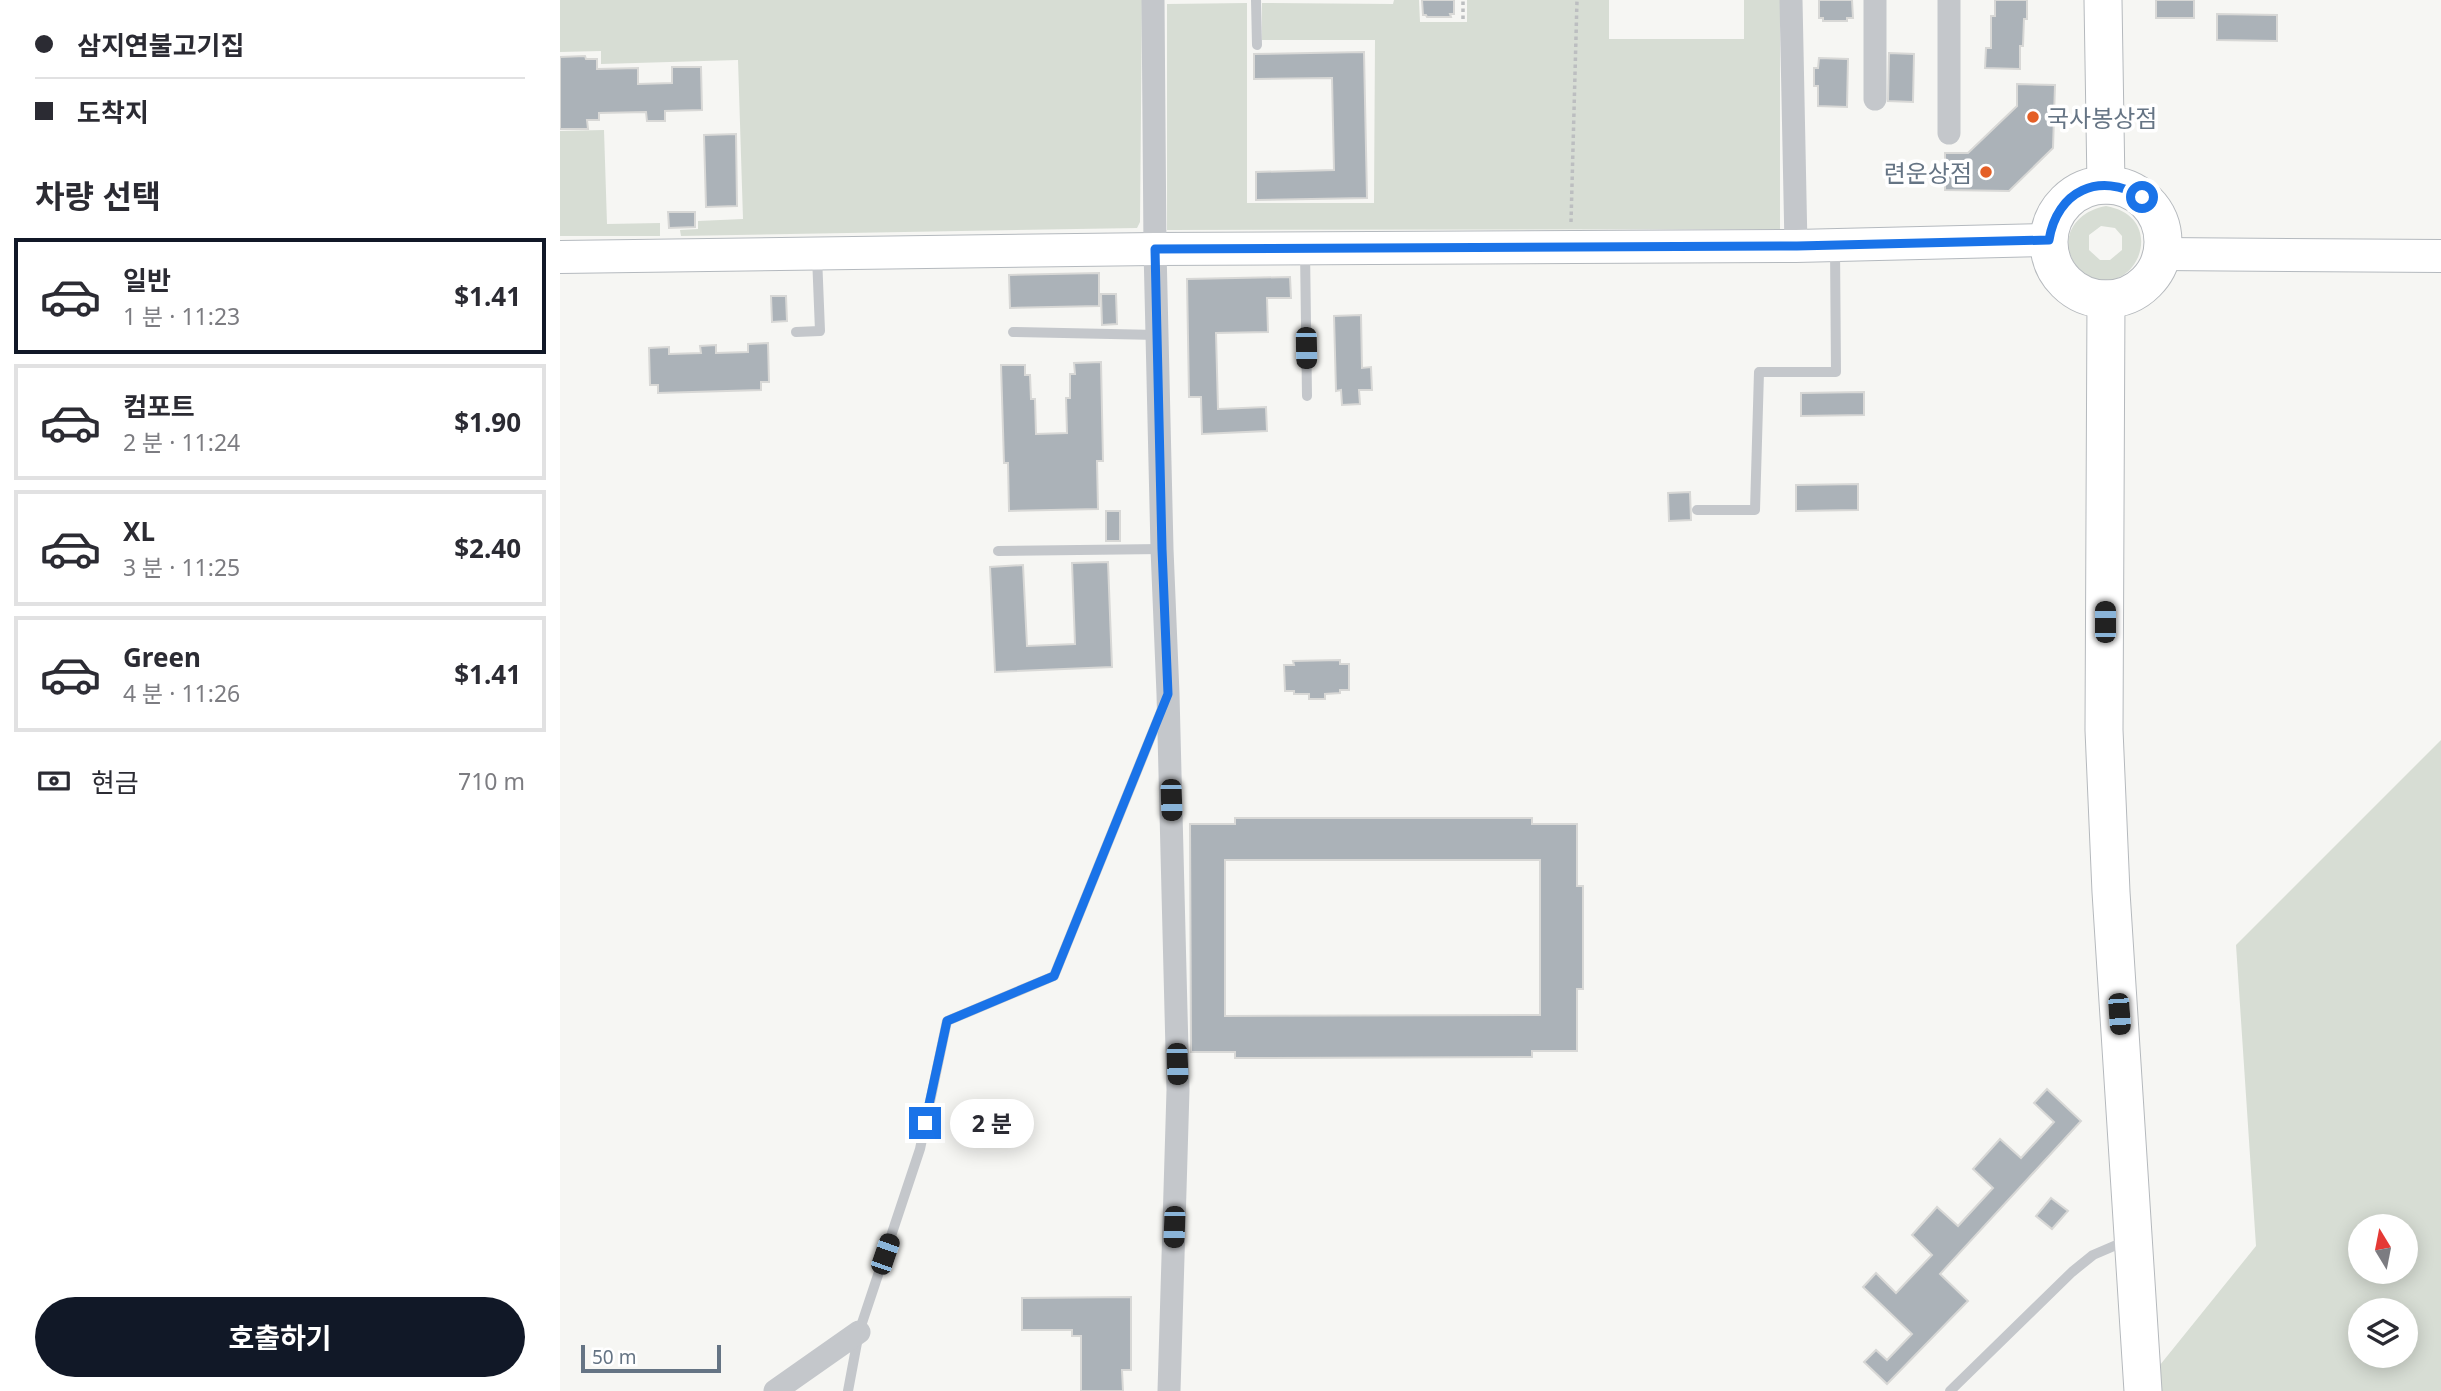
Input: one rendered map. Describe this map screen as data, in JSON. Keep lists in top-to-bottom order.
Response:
{
  "places": ["국사봉상점", "련운상점"],
  "scale_bar": "50 m",
  "north": "top",
  "page": {
    "banner": ["삼지연불고기집", "도착지"],
    "heading": "차량 선택",
    "list": [
      {
        "name": "일반",
        "note": "1 분 · 11:23",
        "value": "$1.41"
      },
      {
        "name": "컴포트",
        "note": "2 분 · 11:24",
        "value": "$1.90"
      },
      {
        "name": "XL",
        "note": "3 분 · 11:25",
        "value": "$2.40"
      },
      {
        "name": "Green",
        "note": "4 분 · 11:26",
        "value": "$1.41"
      }
    ],
    "pay": ["현금", "710 m"],
    "bubble": "2 분",
    "buttons": "호출하기",
    "scale": "50 m"
  }
}
